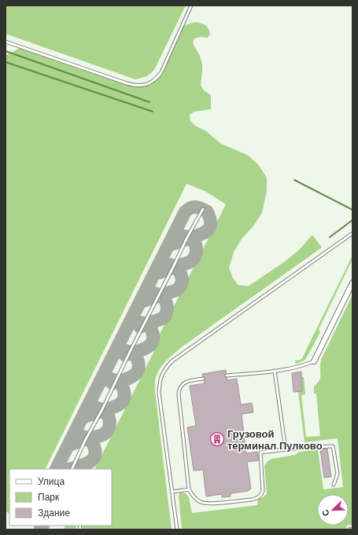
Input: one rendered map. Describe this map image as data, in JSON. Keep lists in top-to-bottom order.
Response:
{
  "places": {
    "building": ["Грузовой терминал Пулково"]
  },
  "legend": ["Улица", "Парк", "Здание"],
  "north": "bottom left"
}
